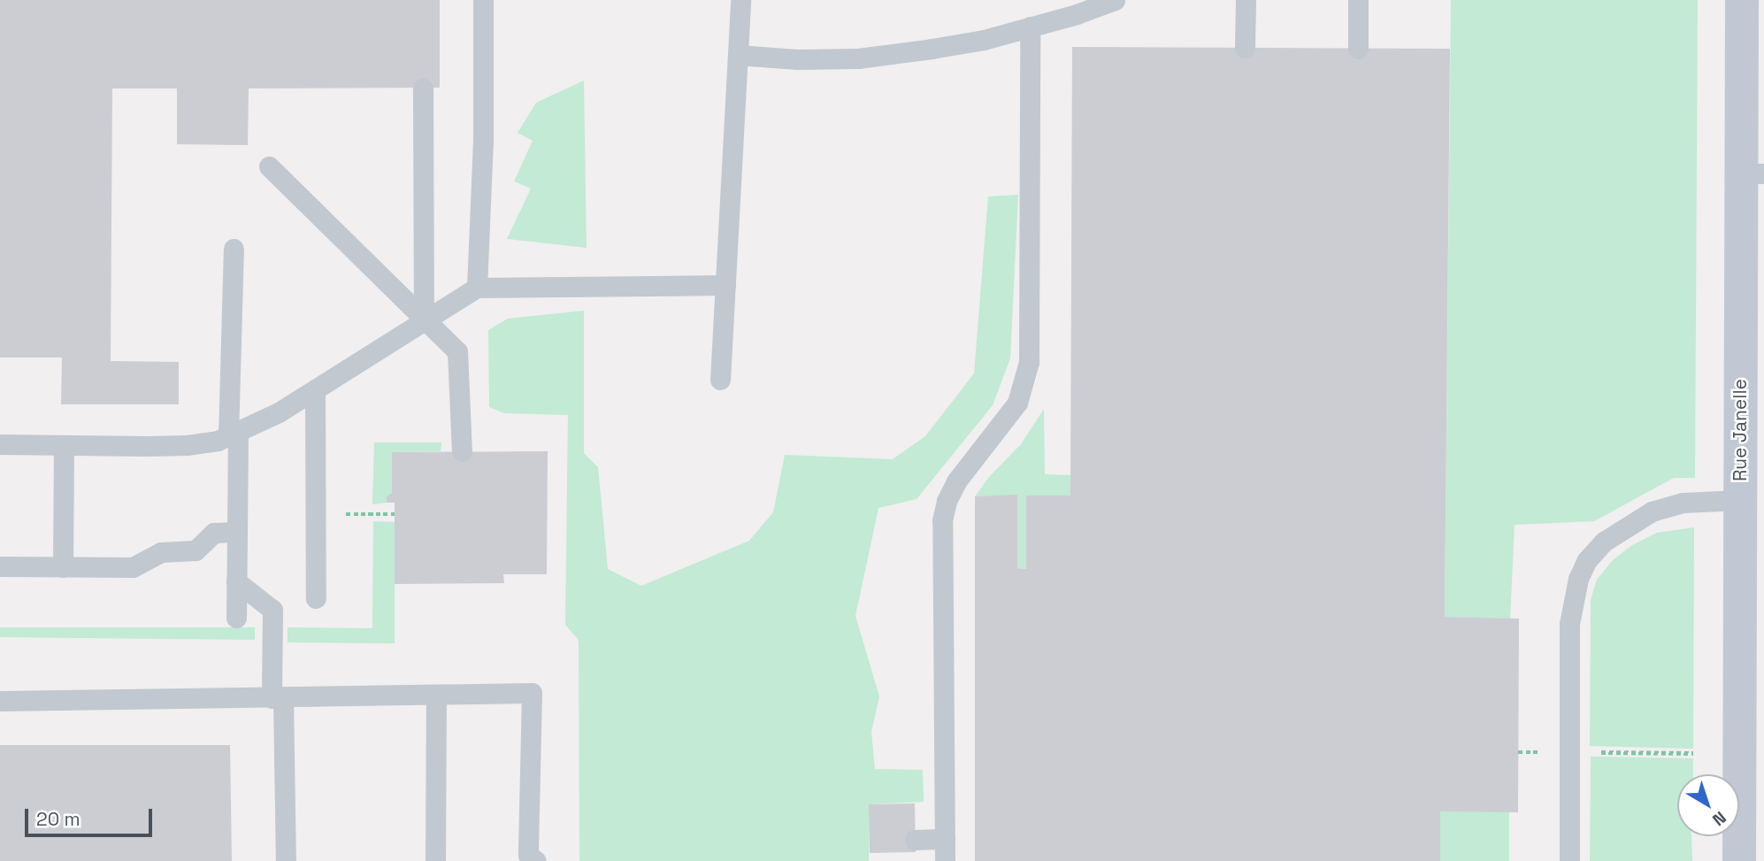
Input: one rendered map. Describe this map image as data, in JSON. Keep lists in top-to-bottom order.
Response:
{
  "streets": {
    "main road": ["Rue Janelle"]
  },
  "scale_bar": "20 m",
  "north": "bottom right"
}
